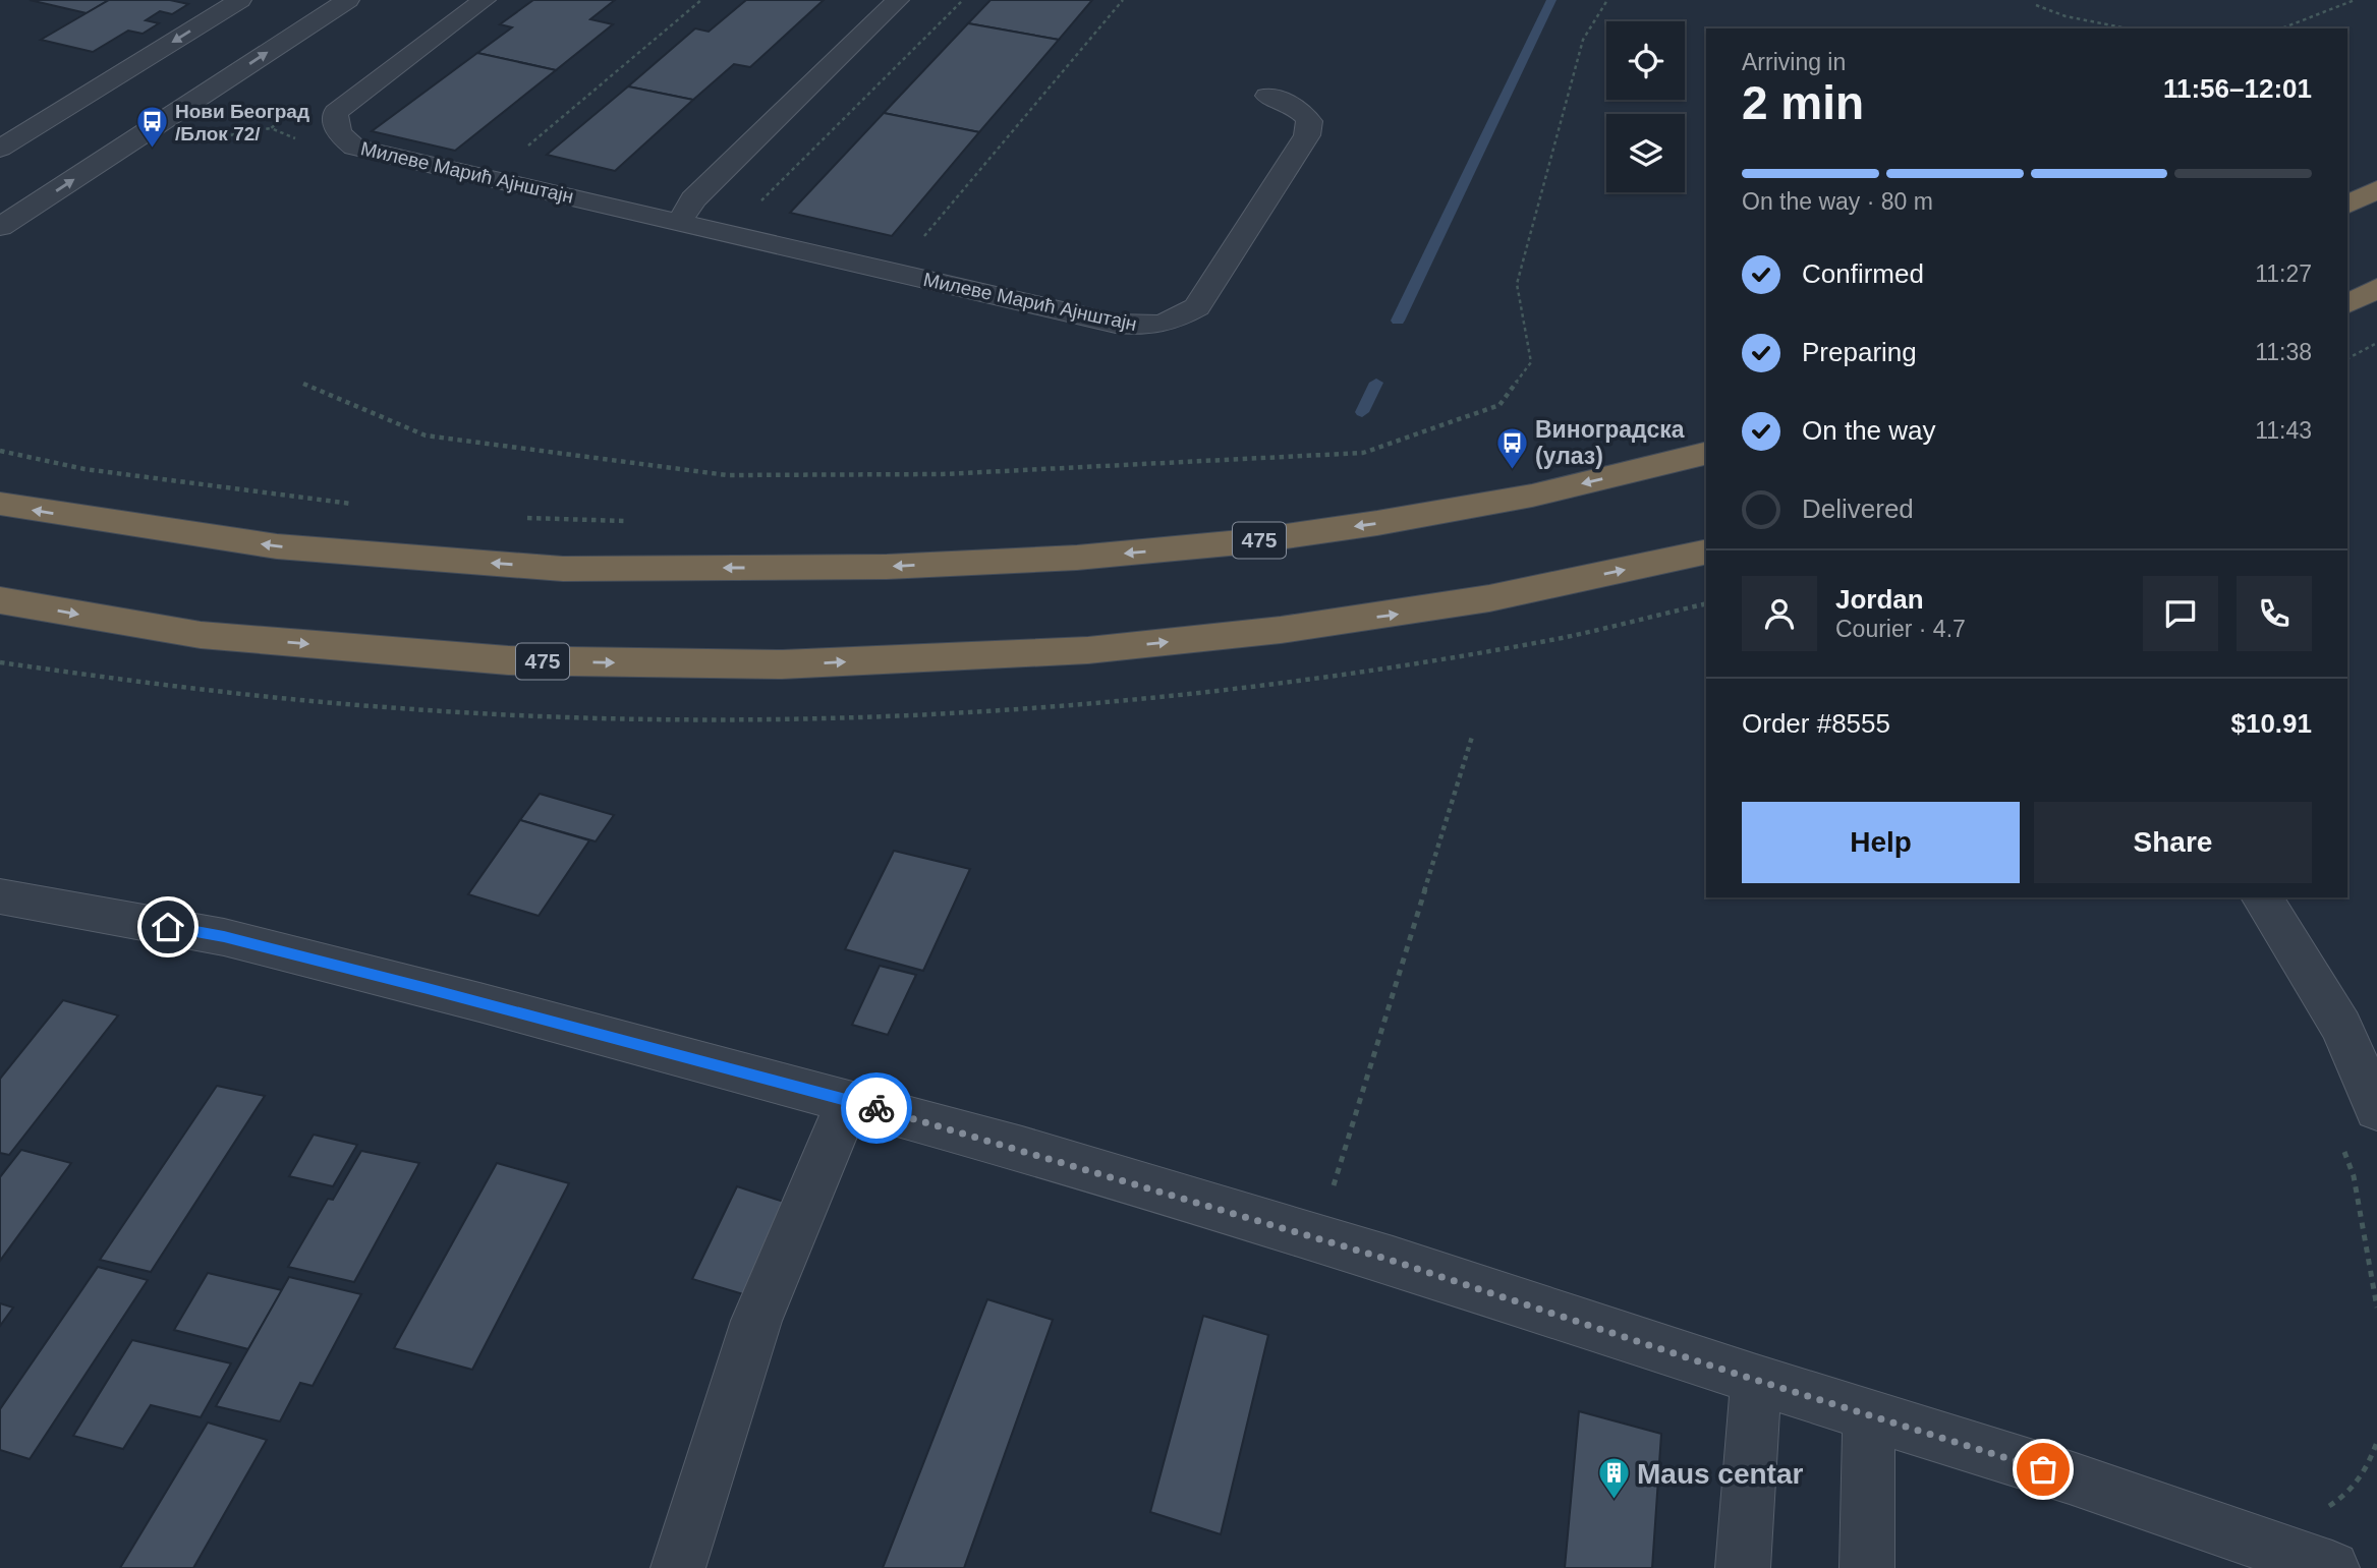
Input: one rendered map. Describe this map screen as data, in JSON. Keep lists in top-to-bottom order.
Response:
{
  "streets": {
    "highway": ["475"],
    "street": ["Милеве Марић Ајнштајн"]
  },
  "places": {
    "bus stop": ["Нови Београд /Блок 72/", "Виноградска (улаз)"],
    "building": ["Maus centar"]
  },
  "page": {
    "heading": ["2 min", "Arriving in", "11:56–12:01"],
    "panel": [
      "Jordan",
      "Courier · 4.7",
      "Order #8555",
      "$10.91"
    ],
    "bar": "On the way · 80 m",
    "list": [
      ["Confirmed", "11:27"],
      ["Preparing", "11:38"],
      ["On the way", "11:43"],
      "Delivered"
    ],
    "buttons": ["Help", "Share"]
  }
}
